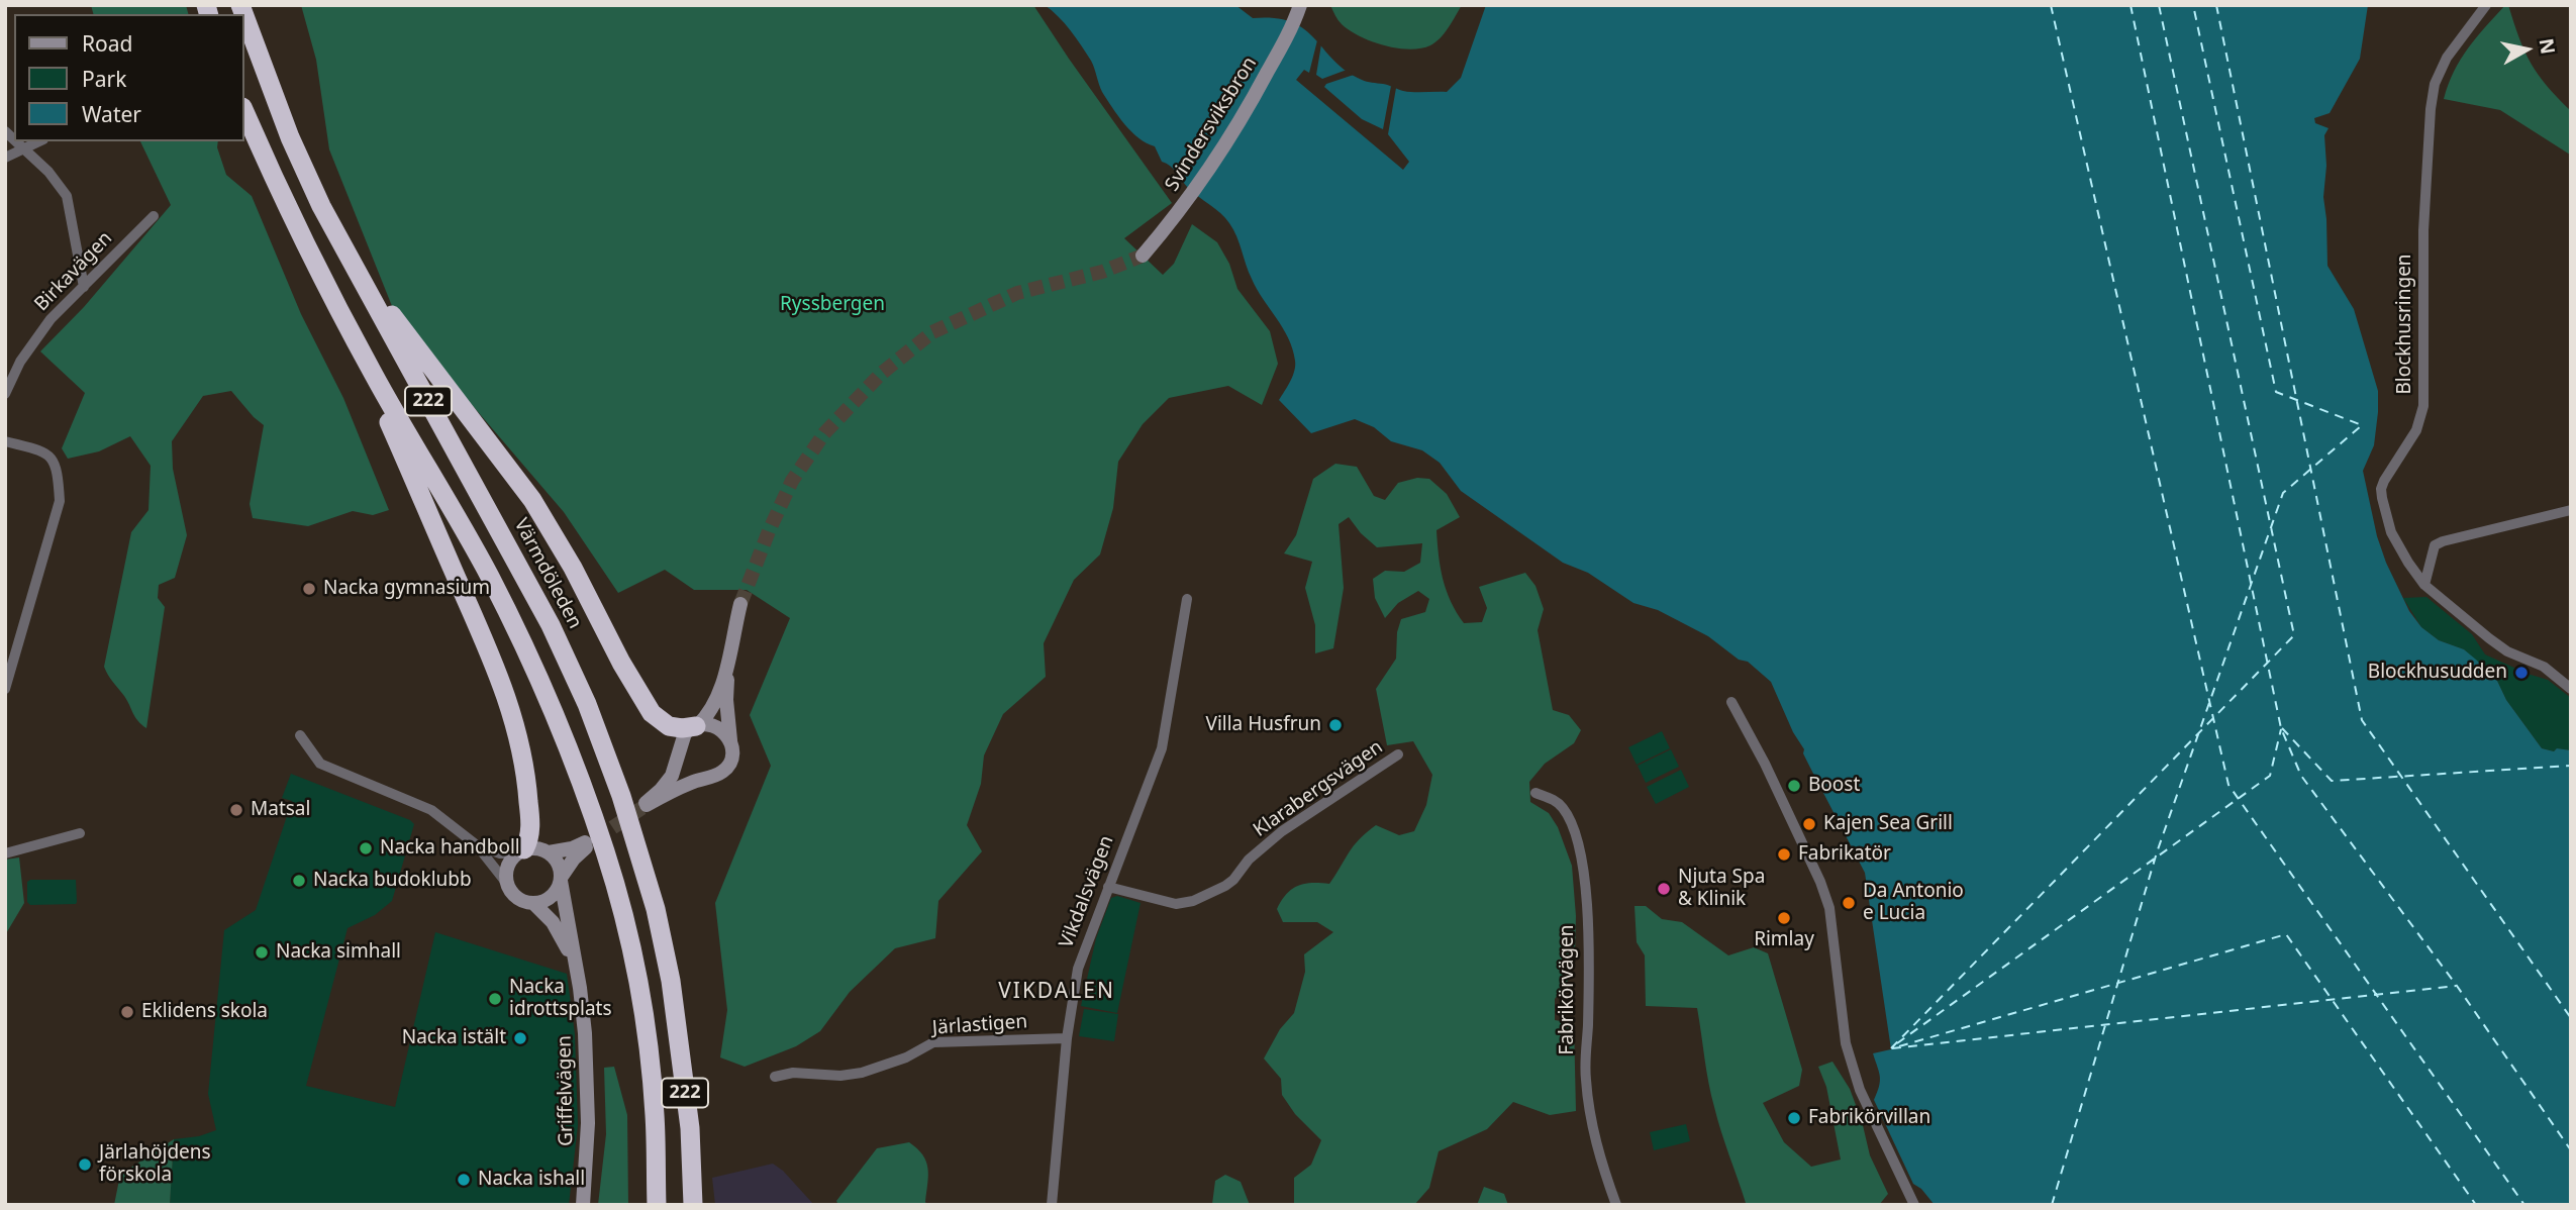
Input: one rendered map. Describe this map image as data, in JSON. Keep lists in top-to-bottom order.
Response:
{
  "streets": {
    "highway": ["222", "Värmdöleden"],
    "street": [
      "Svindersviksbron",
      "Birkavägen",
      "Blockhusringen",
      "Klarabergsvägen",
      "Vikdalsvägen",
      "Fabrikörvägen",
      "Järlastigen",
      "Griffelvägen"
    ]
  },
  "crossings": [
    ["Klarabergsvägen", "Vikdalsvägen"],
    ["Vikdalsvägen", "Järlastigen"]
  ],
  "districts": ["VIKDALEN"],
  "parks": ["Ryssbergen"],
  "places": [
    "Nacka gymnasium",
    "Blockhusudden",
    "Villa Husfrun",
    "Boost",
    "Matsal",
    "Kajen Sea Grill",
    "Nacka handboll",
    "Fabrikatör",
    "Nacka budoklubb",
    "Njuta Spa & Klinik",
    "Da Antonio e Lucia",
    "Rimlay",
    "Nacka simhall",
    "Nacka idrottsplats",
    "Eklidens skola",
    "Nacka istält",
    "Fabrikörvillan",
    "Järlahöjdens förskola",
    "Nacka ishall"
  ],
  "legend": ["Road", "Park", "Water"],
  "north": "right"
}
